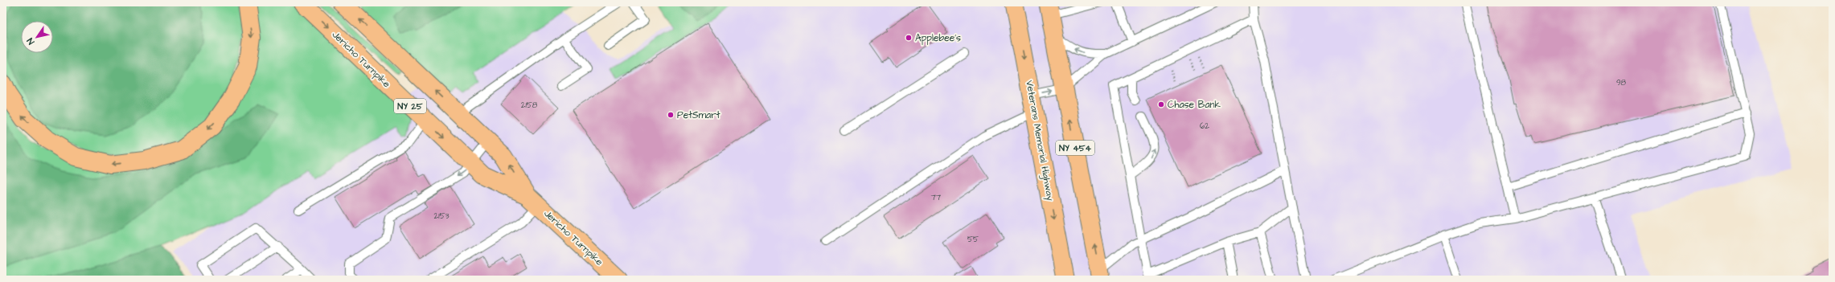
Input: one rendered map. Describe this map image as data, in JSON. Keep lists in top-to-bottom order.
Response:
{
  "streets": {
    "main road": [
      "Jericho Turnpike",
      "NY 25",
      "Veterans Memorial Highway",
      "NY 454"
    ]
  },
  "places": ["Applebee's", "Chase Bank", "PetSmart"],
  "house_numbers": [
    "98",
    "2158",
    "62",
    "77",
    "2153",
    "55"
  ],
  "north": "bottom left"
}
